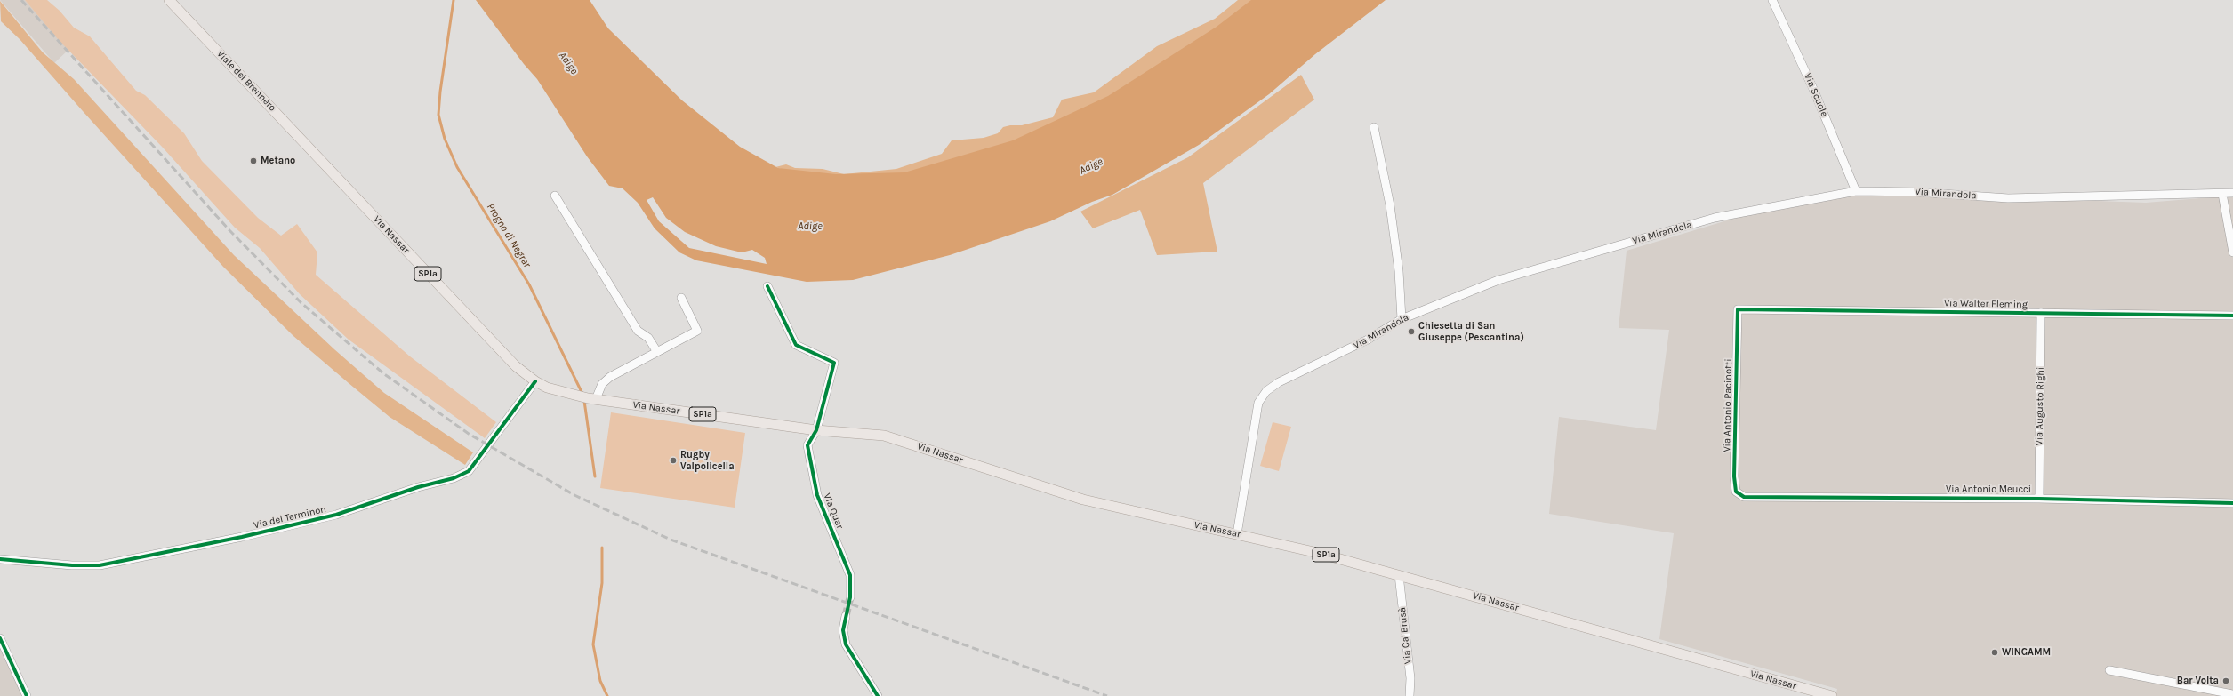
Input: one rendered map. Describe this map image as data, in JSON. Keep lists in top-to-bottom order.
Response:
{
  "streets": {
    "main road": ["Viale del Brennero", "Via Nassar", "SP1a"],
    "street": [
      "Via Scuole",
      "Via Mirandola",
      "Via Walter Fleming",
      "Via Antonio Pacinotti",
      "Via Augusto Righi",
      "Via Antonio Meucci",
      "Via Quar",
      "Via del Terminon",
      "Via Ca' Brusà"
    ]
  },
  "crossings": [
    ["Viale del Brennero", "Via Nassar"],
    ["Via Scuole", "Via Mirandola"],
    ["Via Mirandola", "Via Nassar"],
    ["Via Nassar", "Via Quar"],
    ["Via Nassar", "Via del Terminon"],
    ["Via Nassar", "Via Ca' Brusà"],
    ["Via Walter Fleming", "Via Antonio Pacinotti"],
    ["Via Walter Fleming", "Via Augusto Righi"],
    ["Via Antonio Pacinotti", "Via Antonio Meucci"],
    ["Via Augusto Righi", "Via Antonio Meucci"]
  ],
  "water": ["Adige", "Progno di Negrar"],
  "places": [
    "Metano",
    "Chiesetta di San Giuseppe (Pescantina)",
    "Rugby Valpolicella",
    "WINGAMM",
    "Bar Volta"
  ]
}
